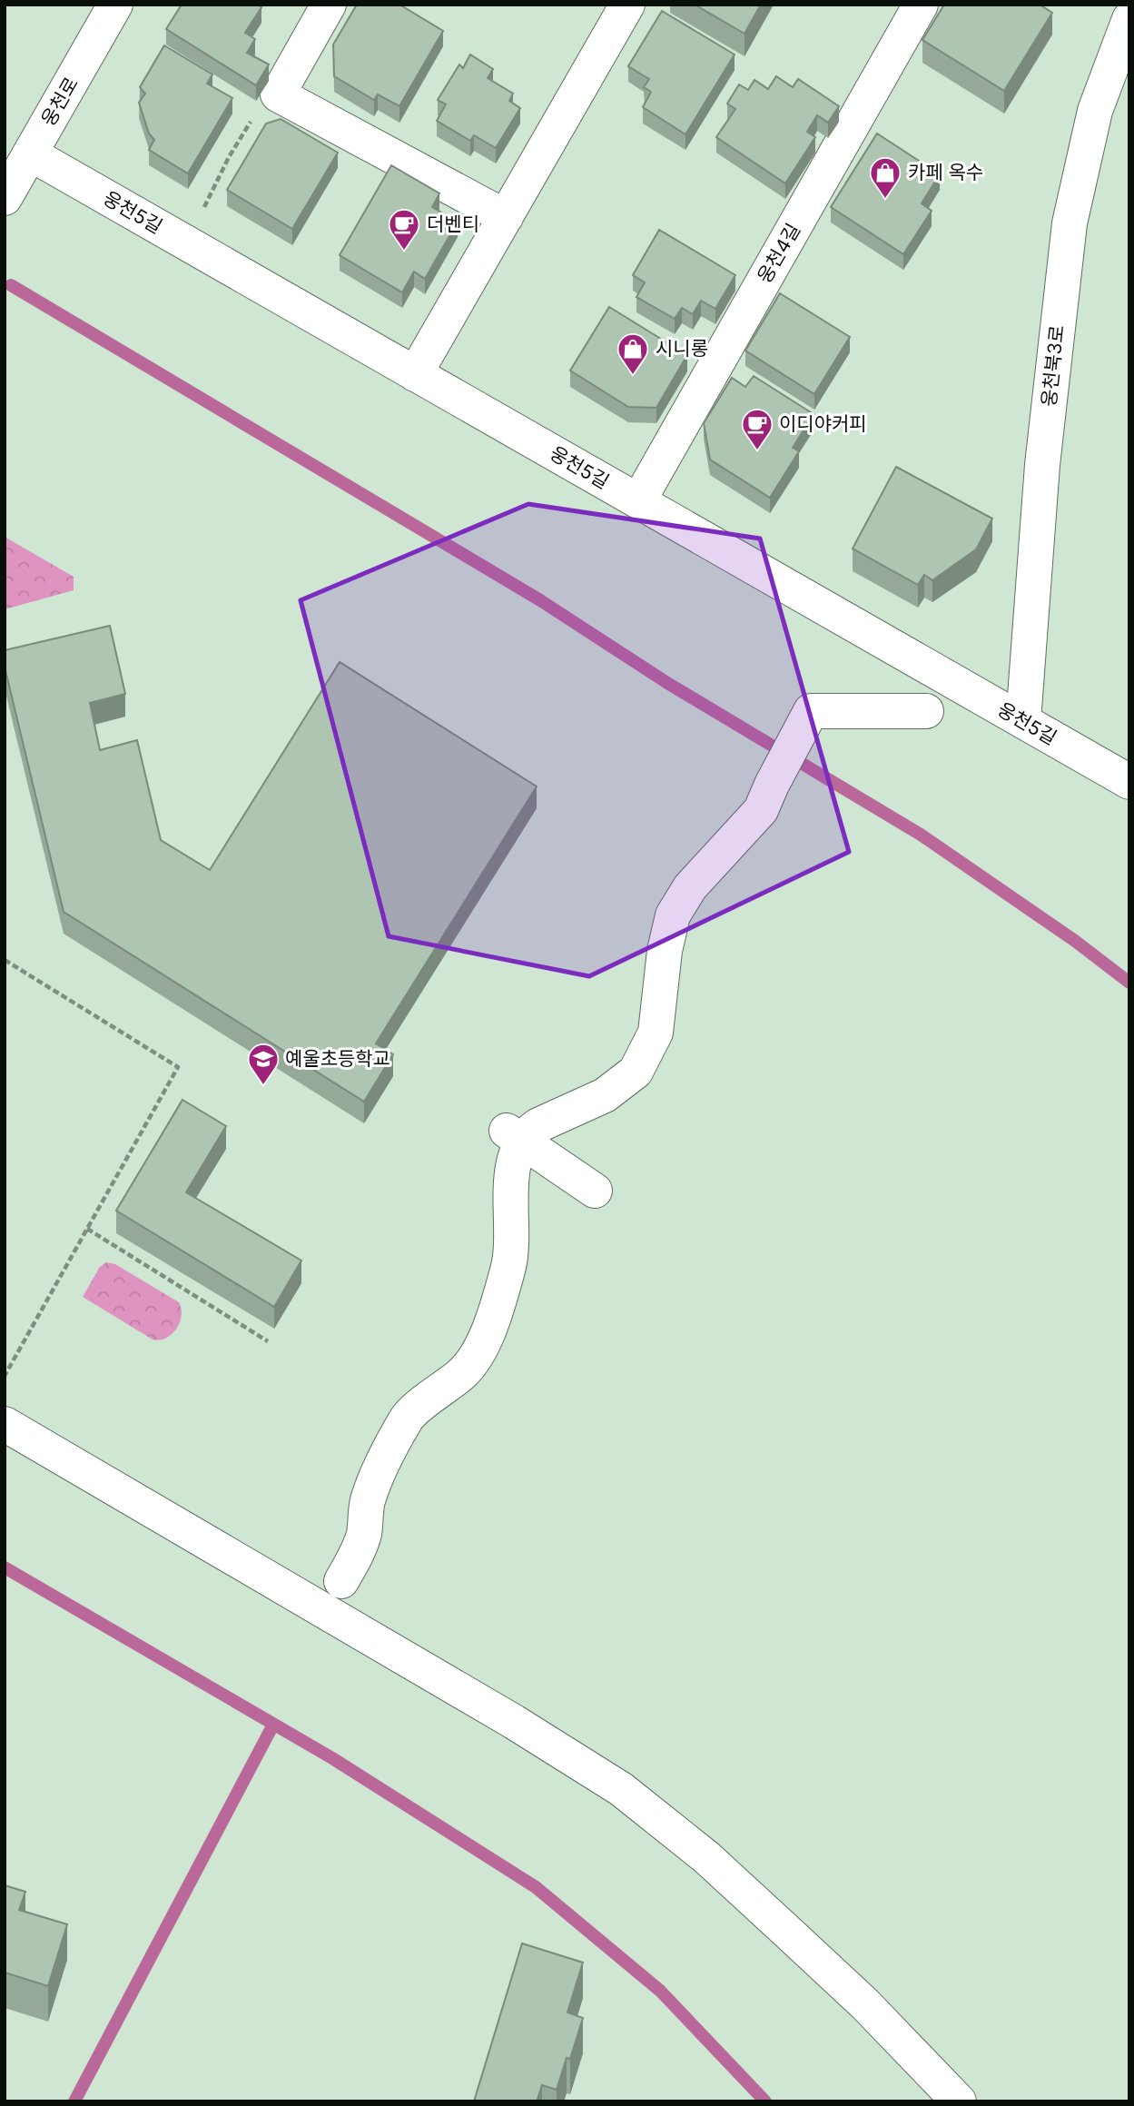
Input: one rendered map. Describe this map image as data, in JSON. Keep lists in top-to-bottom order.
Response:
{
  "streets": {
    "street": [
      "웅천로",
      "웅천5길",
      "웅천4길",
      "웅천북3로"
    ]
  },
  "crossings": [
    ["웅천로", "웅천5길"],
    ["웅천5길", "웅천4길"],
    ["웅천5길", "웅천북3로"]
  ],
  "places": {
    "shop": ["카페 옥수", "시니롱"],
    "cafe": ["더벤티", "이디야커피"],
    "school or university": ["예울초등학교"]
  }
}
